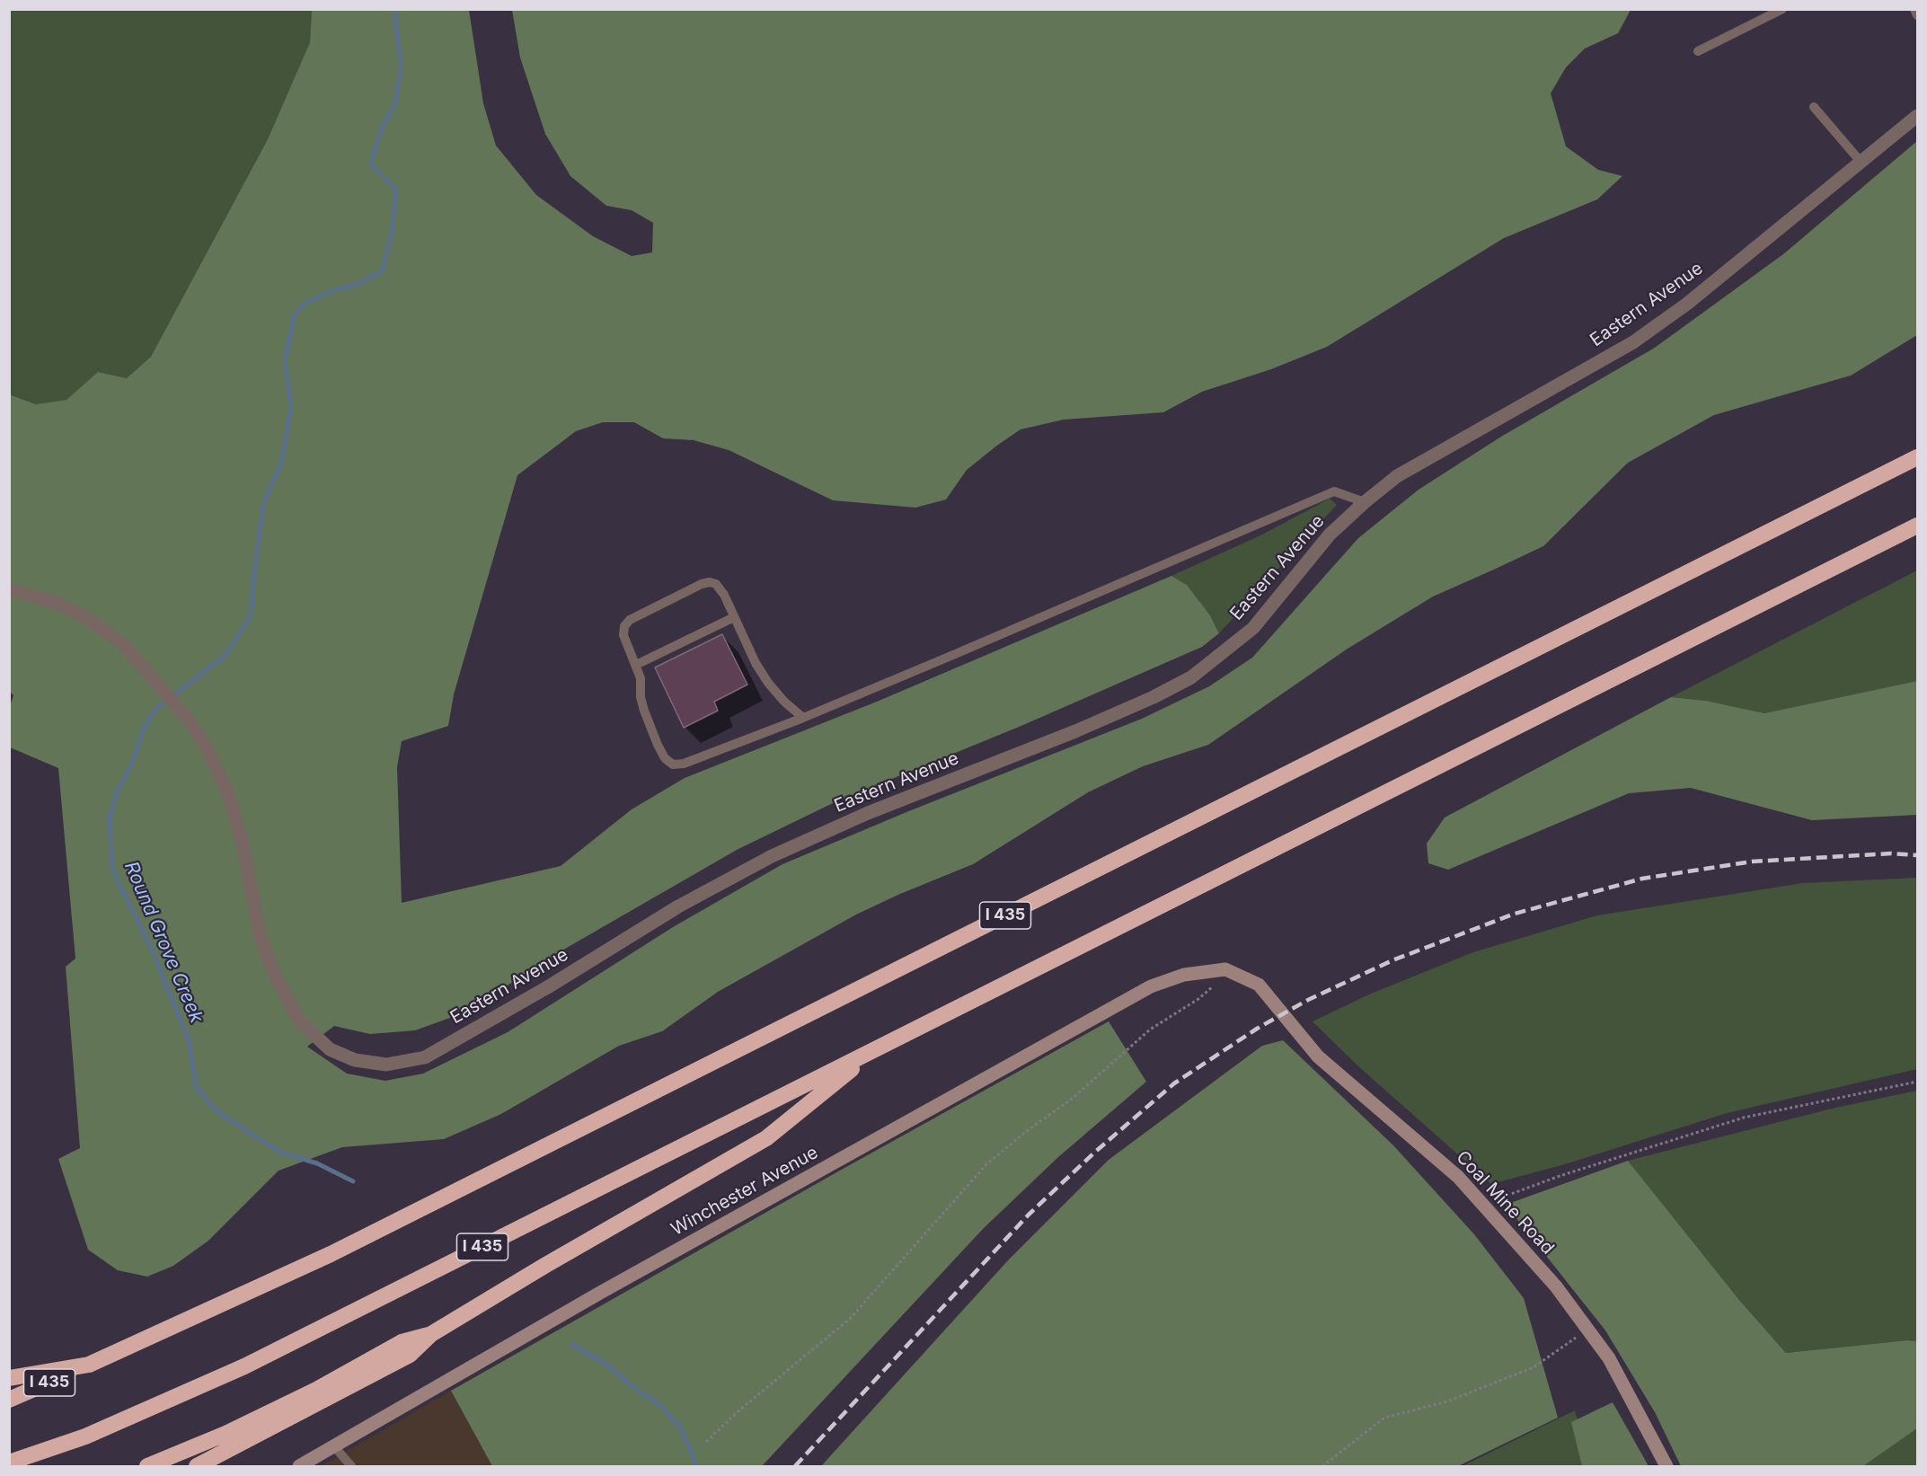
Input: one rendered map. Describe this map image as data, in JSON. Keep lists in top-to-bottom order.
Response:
{
  "streets": {
    "highway": ["I 435"],
    "street": ["Eastern Avenue", "Winchester Avenue", "Coal Mine Road"]
  },
  "crossings": [
    ["Winchester Avenue", "Coal Mine Road"]
  ],
  "water": ["Round Grove Creek"]
}
